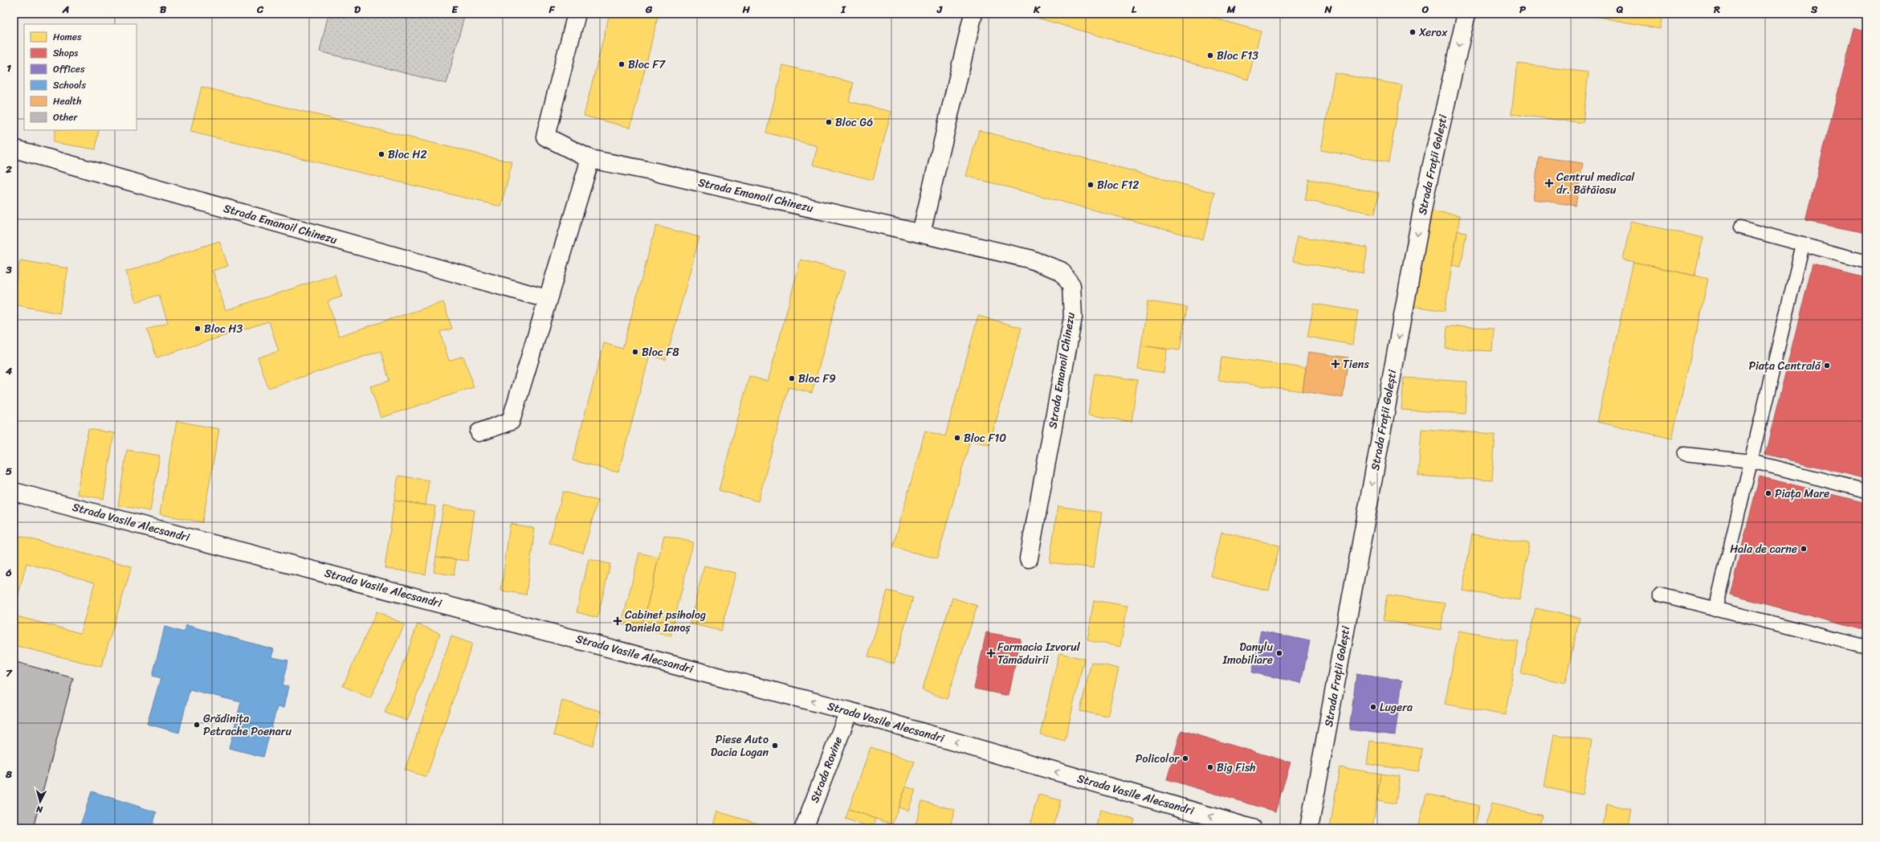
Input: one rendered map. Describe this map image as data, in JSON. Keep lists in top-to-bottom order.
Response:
{
  "streets": {
    "street": [
      "Strada Frații Golești",
      "Strada Emanoil Chinezu",
      "Strada Vasile Alecsandri",
      "Strada Rovine"
    ]
  },
  "crossings": [
    ["Strada Vasile Alecsandri", "Strada Rovine"]
  ],
  "one_way": ["Strada Frații Golești", "Strada Vasile Alecsandri"],
  "places": {
    "other": [
      "Xerox",
      "Bloc F13",
      "Bloc F7",
      "Bloc G6",
      "Bloc H2",
      "Bloc F12",
      "Bloc H3",
      "Bloc F8",
      "Piața Centrală",
      "Bloc F9",
      "Bloc F10",
      "Piața Mare",
      "Hala de carne",
      "Danylu Imobiliare",
      "Lugera",
      "Grădinița Petrache Poenaru",
      "Piese Auto Dacia Logan",
      "Policolor",
      "Big Fish"
    ],
    "health": [
      "Centrul medical dr. Bătăiosu",
      "Tiens",
      "Cabinet psiholog Daniela Ianoș",
      "Farmacia Izvorul Tămăduirii"
    ]
  },
  "legend": [
    "Homes",
    "Shops",
    "Offices",
    "Schools",
    "Health",
    "Other"
  ],
  "north": "bottom",
  "grid": {
    "columns": [
      "A",
      "B",
      "C",
      "D",
      "E",
      "F",
      "G",
      "H",
      "I",
      "J",
      "K",
      "L",
      "M",
      "N",
      "O",
      "P",
      "Q",
      "R",
      "S"
    ],
    "rows": [
      "1",
      "2",
      "3",
      "4",
      "5",
      "6",
      "7",
      "8"
    ]
  }
}
